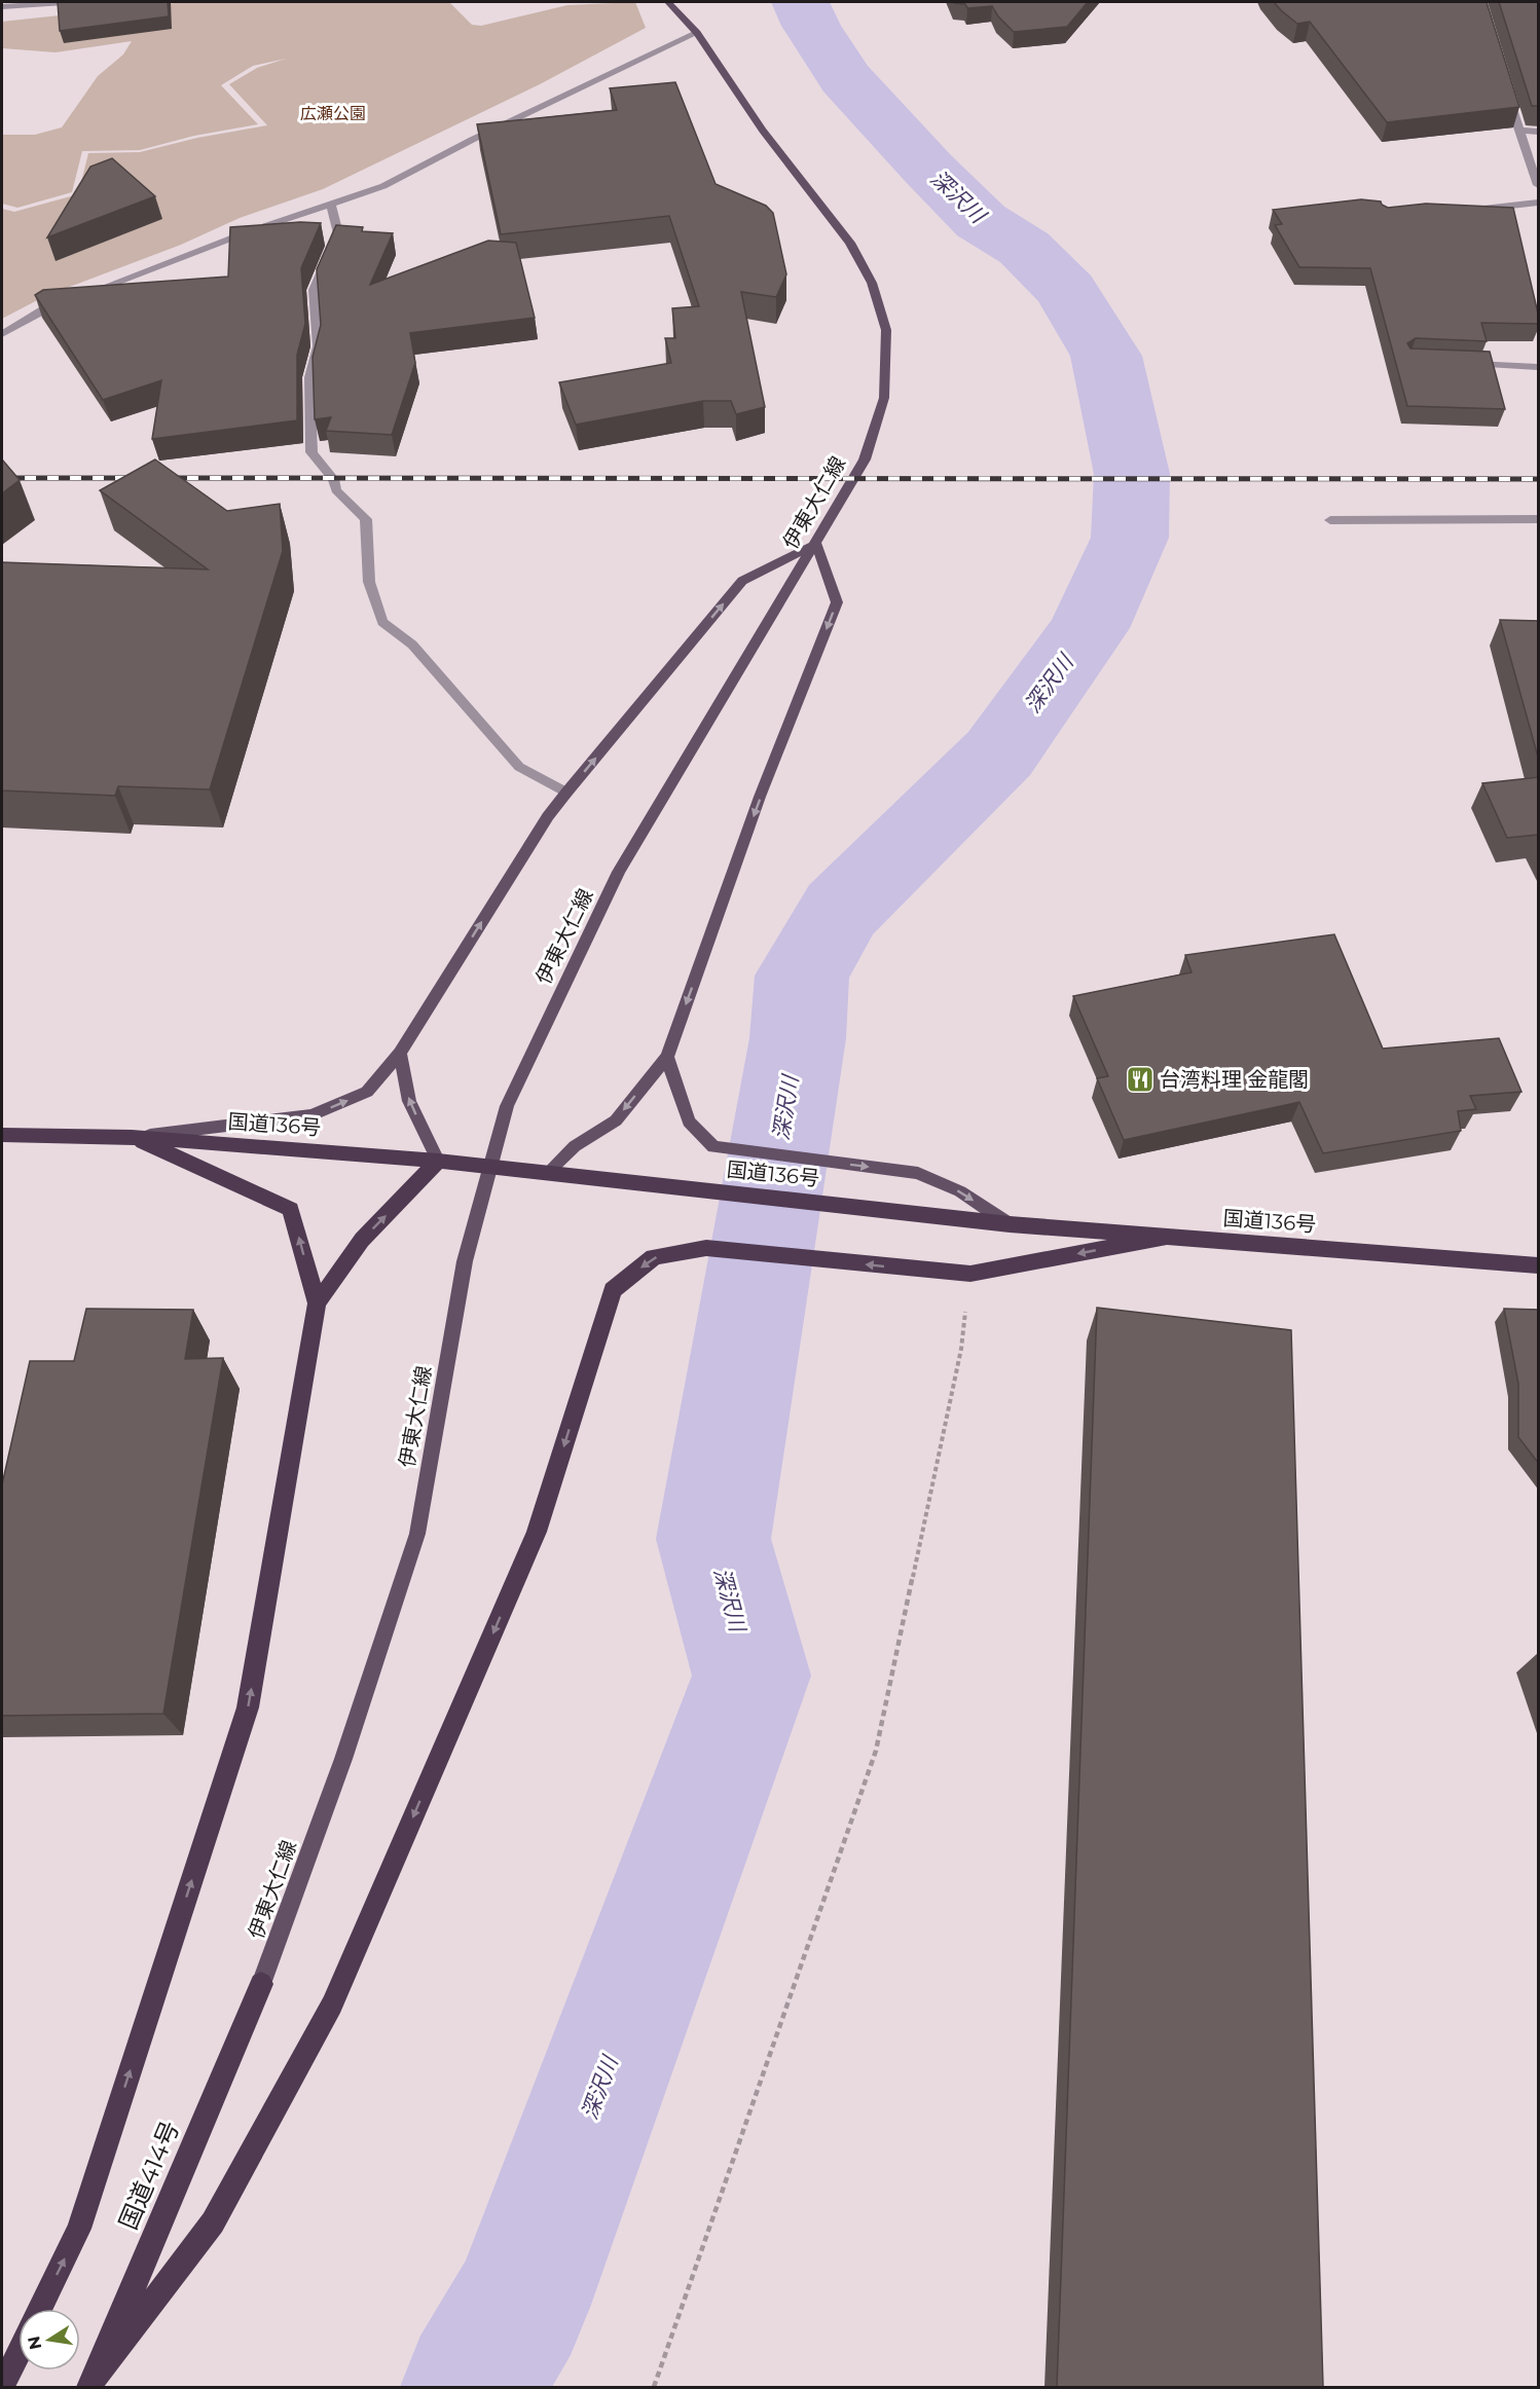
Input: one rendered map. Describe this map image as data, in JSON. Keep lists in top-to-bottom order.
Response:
{
  "streets": {
    "highway": ["国道136号", "国道414号"],
    "main road": ["伊東大仁線"]
  },
  "crossings": [
    ["伊東大仁線", "国道414号"]
  ],
  "water": ["深沢川"],
  "parks": ["広瀬公園"],
  "places": {
    "restaurant": ["台湾料理 金龍閣"]
  },
  "north": "left"
}
